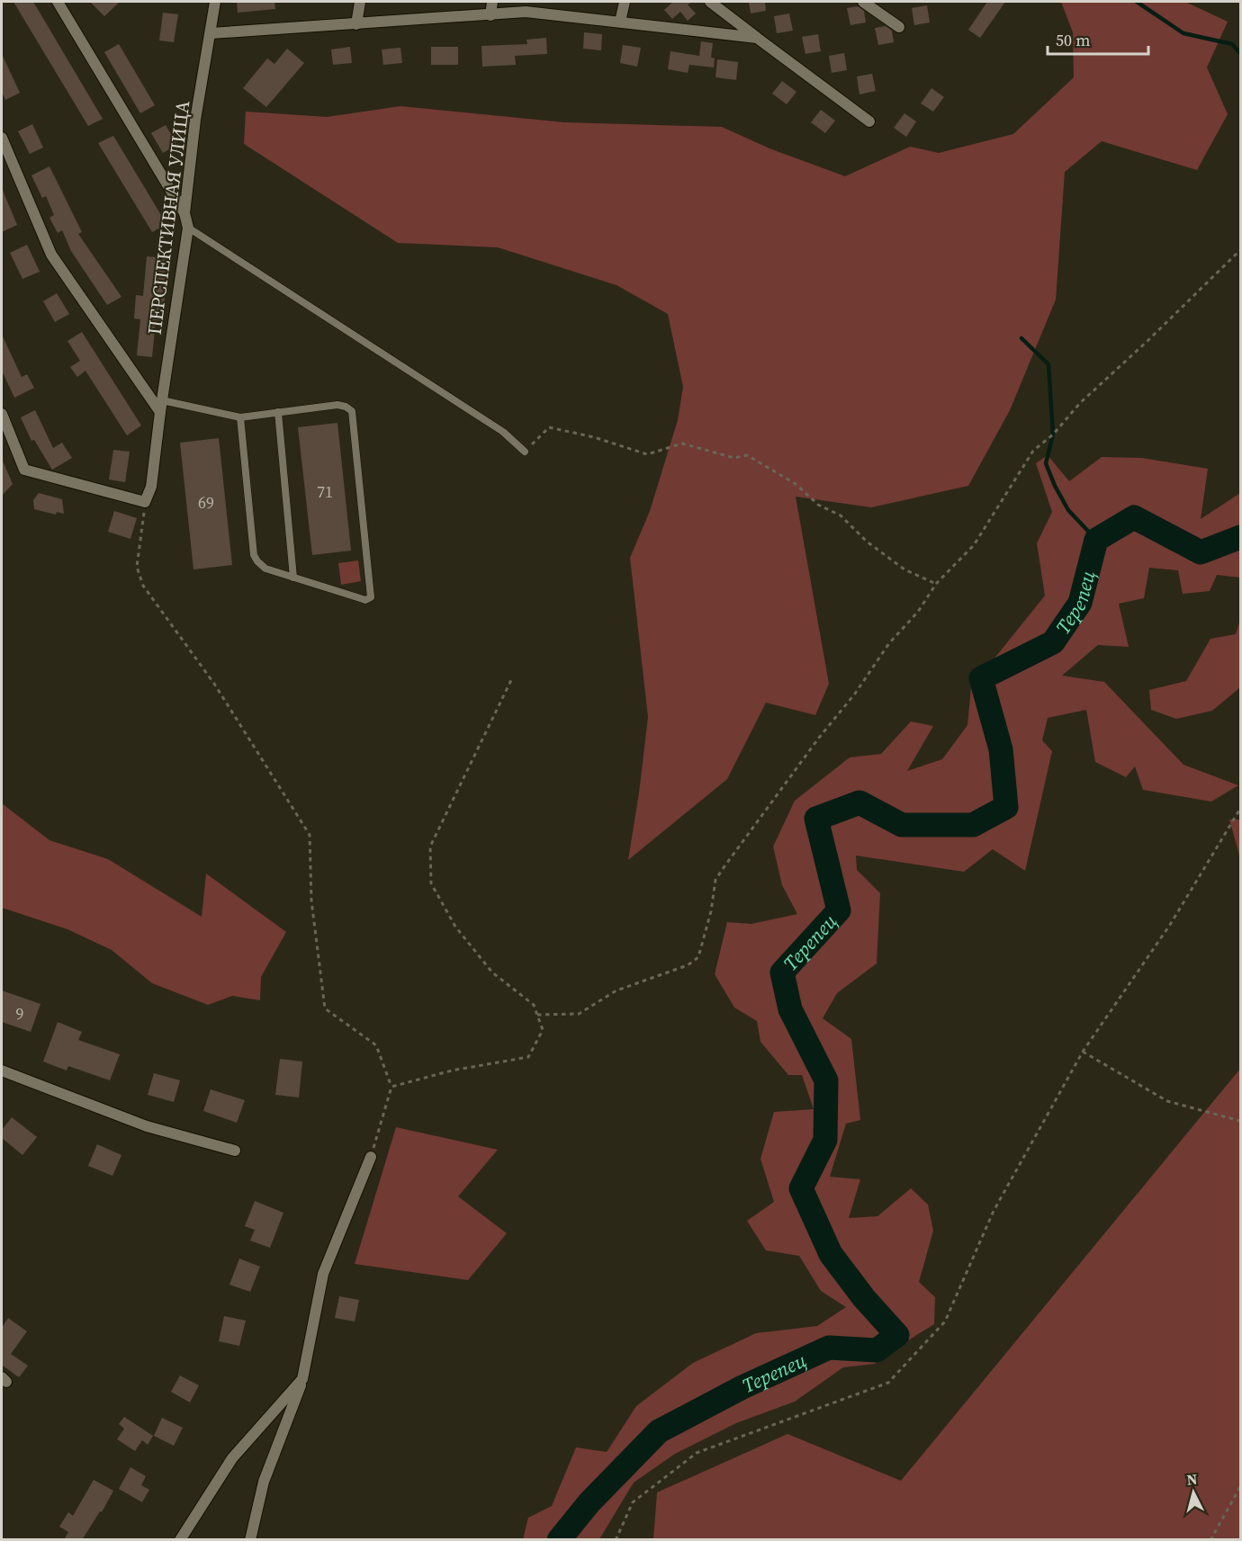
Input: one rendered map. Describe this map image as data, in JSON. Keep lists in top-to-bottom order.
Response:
{
  "streets": {
    "street": ["ПЕРСПЕКТИВНАЯ УЛИЦА"]
  },
  "water": ["Терепец"],
  "house_numbers": ["71", "69", "9"],
  "scale_bar": "50 m",
  "north": "top"
}
